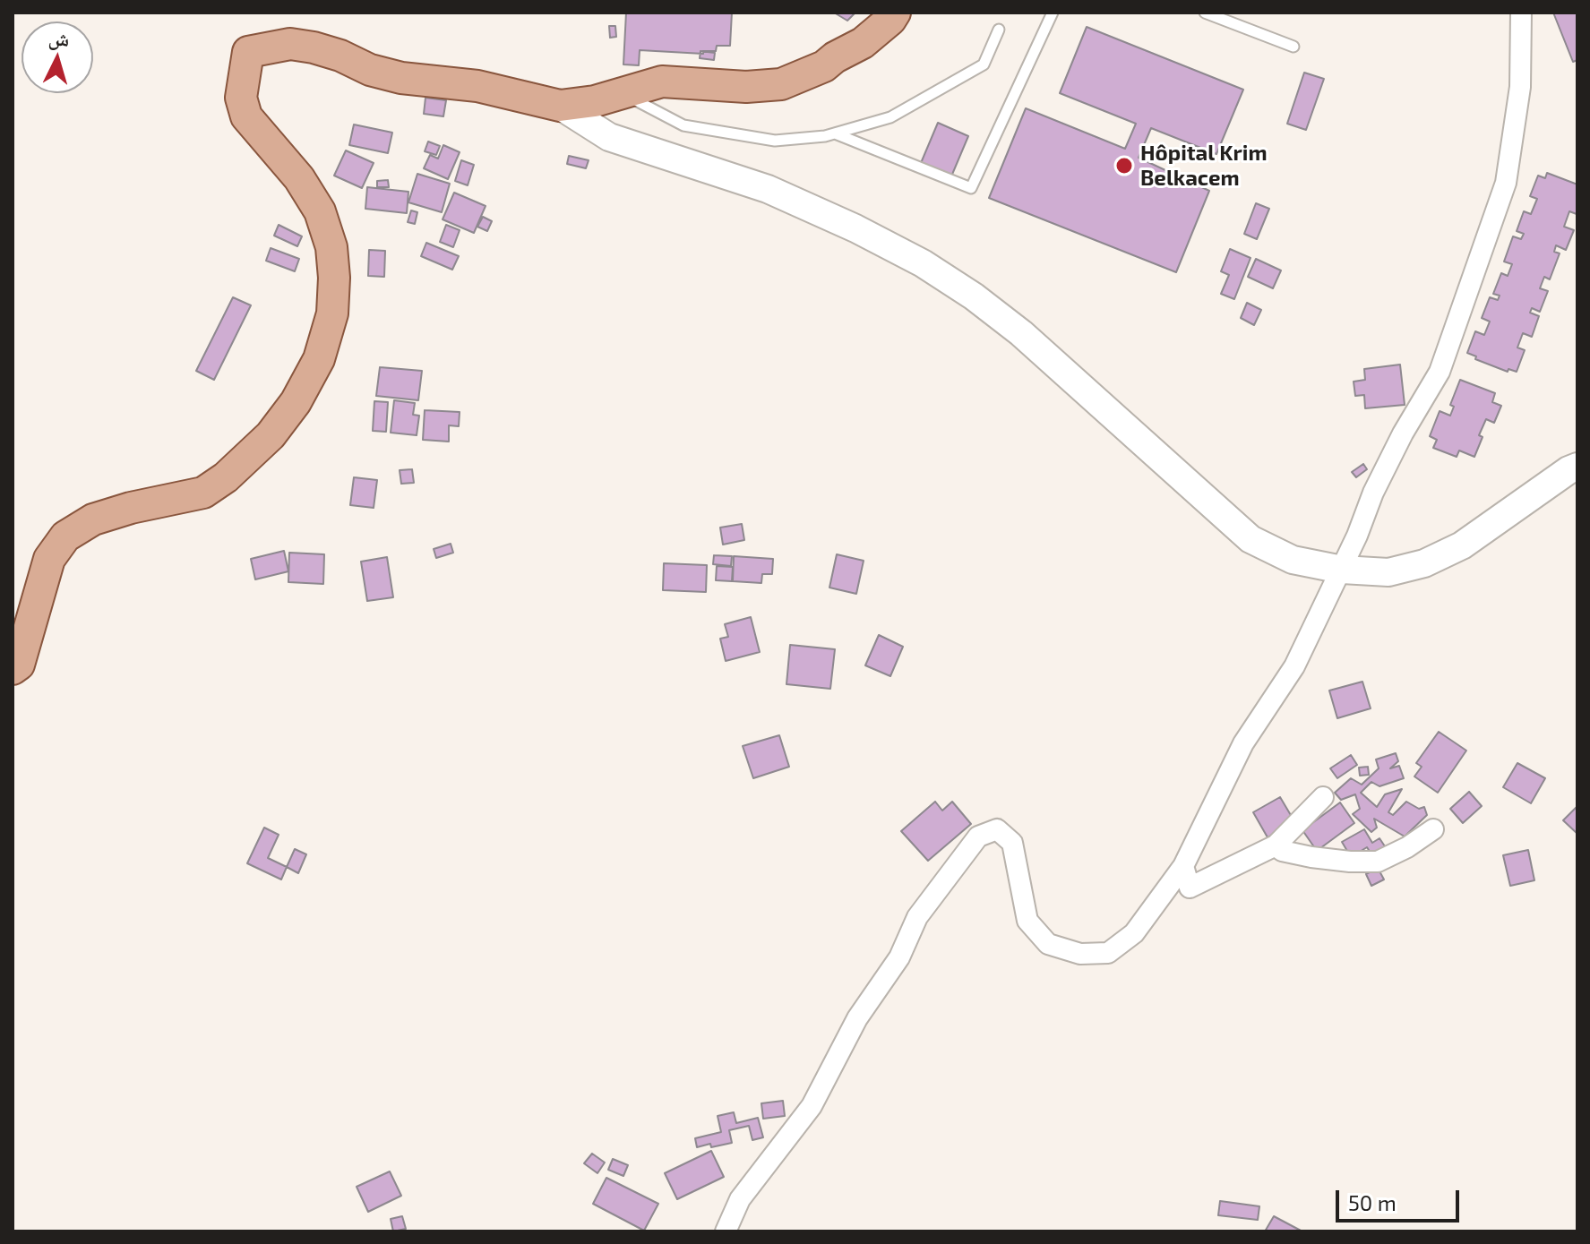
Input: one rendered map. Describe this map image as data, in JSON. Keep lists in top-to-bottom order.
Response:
{
  "places": ["Hôpital Krim Belkacem"],
  "scale_bar": "50 m",
  "north": "top"
}
